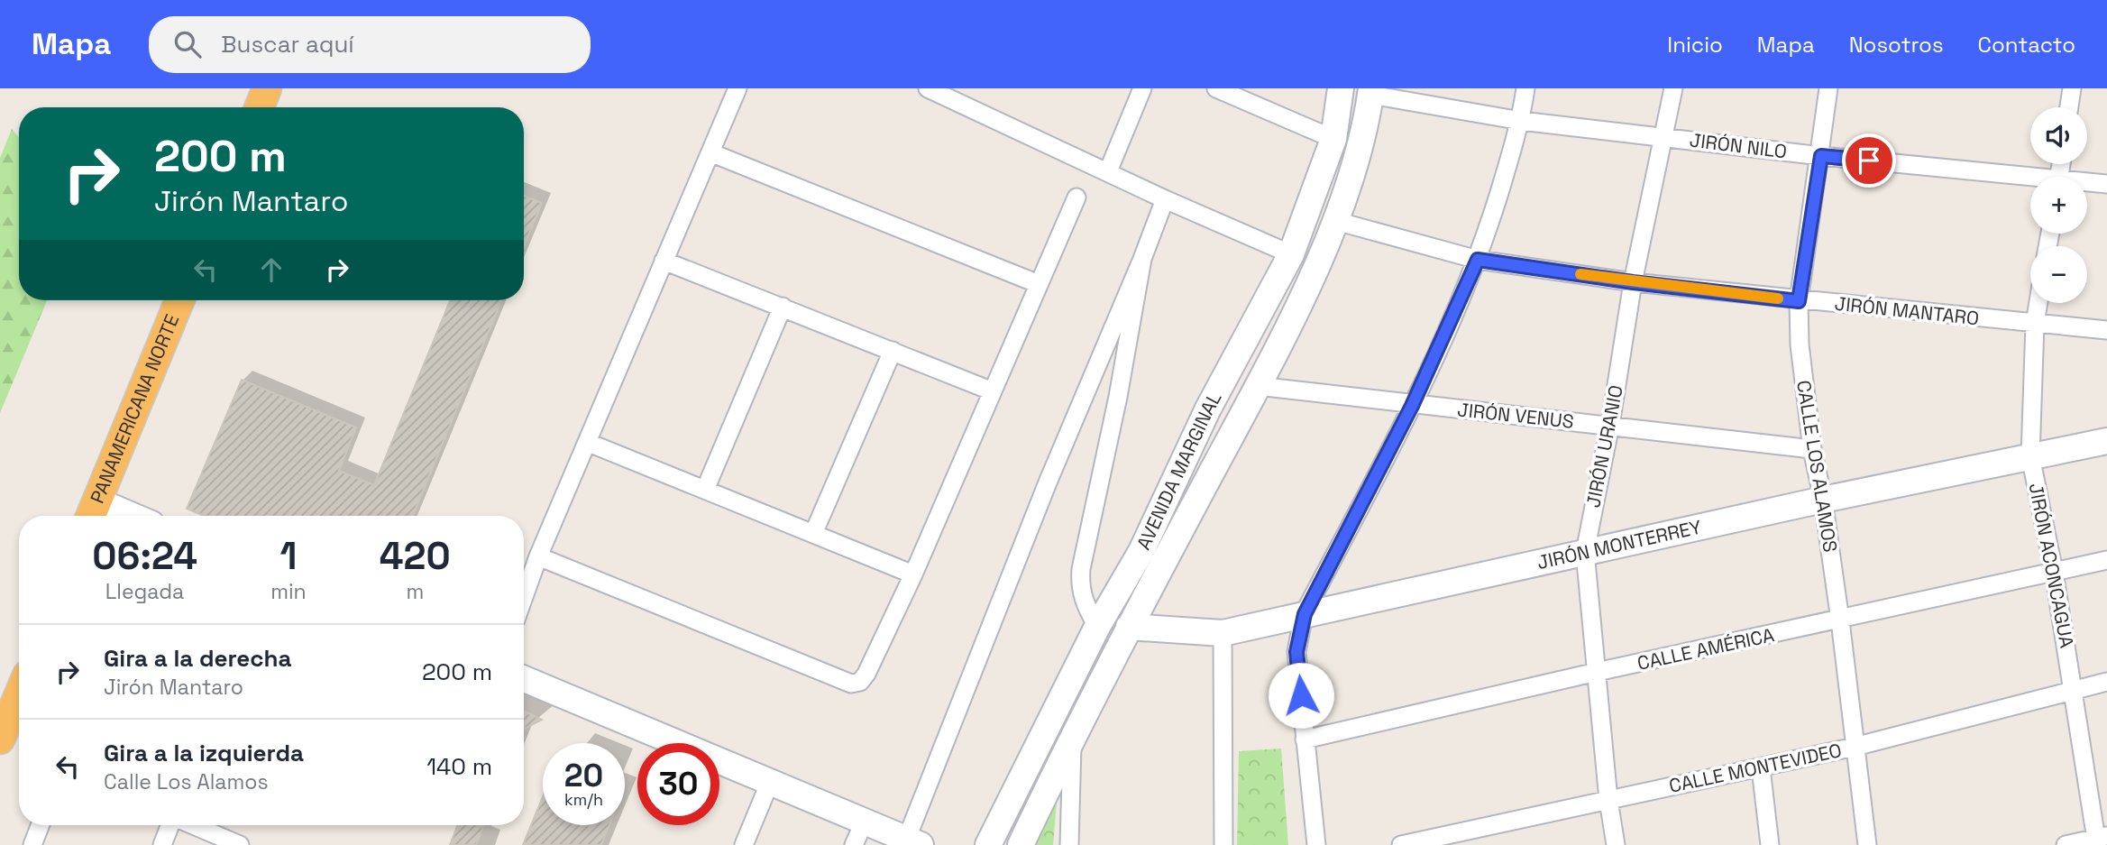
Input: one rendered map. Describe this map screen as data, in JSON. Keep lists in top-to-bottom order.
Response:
{
  "streets": {
    "highway": ["PANAMERICANA NORTE"],
    "main road": ["AVENIDA MARGINAL", "JIRÓN MONTERREY"],
    "street": [
      "JIRÓN NILO",
      "JIRÓN MANTARO",
      "JIRÓN VENUS",
      "JIRÓN URANIO",
      "CALLE LOS ALAMOS",
      "JIRÓN ACONCAGUA",
      "CALLE AMÉRICA",
      "CALLE MONTEVIDEO"
    ]
  },
  "crossings": [
    ["JIRÓN NILO", "JIRÓN URANIO"],
    ["JIRÓN NILO", "CALLE LOS ALAMOS"],
    ["JIRÓN NILO", "AVENIDA MARGINAL"],
    ["JIRÓN MANTARO", "JIRÓN URANIO"],
    ["JIRÓN MANTARO", "CALLE LOS ALAMOS"],
    ["JIRÓN MANTARO", "AVENIDA MARGINAL"],
    ["JIRÓN MANTARO", "JIRÓN ACONCAGUA"],
    ["JIRÓN VENUS", "JIRÓN URANIO"],
    ["JIRÓN VENUS", "CALLE LOS ALAMOS"],
    ["JIRÓN VENUS", "AVENIDA MARGINAL"],
    ["JIRÓN URANIO", "JIRÓN MONTERREY"],
    ["JIRÓN URANIO", "CALLE AMÉRICA"],
    ["JIRÓN URANIO", "CALLE MONTEVIDEO"],
    ["CALLE LOS ALAMOS", "JIRÓN MONTERREY"],
    ["CALLE LOS ALAMOS", "CALLE AMÉRICA"],
    ["CALLE LOS ALAMOS", "CALLE MONTEVIDEO"],
    ["AVENIDA MARGINAL", "JIRÓN MONTERREY"],
    ["JIRÓN MONTERREY", "JIRÓN ACONCAGUA"],
    ["JIRÓN ACONCAGUA", "CALLE AMÉRICA"],
    ["JIRÓN ACONCAGUA", "CALLE MONTEVIDEO"]
  ],
  "page": {
    "header": "Mapa",
    "search": "Buscar aquí",
    "nav": [
      "Inicio",
      "Mapa",
      "Nosotros",
      "Contacto"
    ],
    "map_buttons": ["+", "−"],
    "turn": ["200 m", "Jirón Mantaro"],
    "eta": [
      "06:24",
      "Llegada",
      "1",
      "min",
      "420",
      "m"
    ],
    "list": [
      {
        "name": "Gira a la derecha",
        "note": "Jirón Mantaro",
        "value": "200 m"
      },
      {
        "name": "Gira a la izquierda",
        "note": "Calle Los Alamos",
        "value": "140 m"
      }
    ],
    "speed": "20 km/h",
    "limit": "30"
  }
}
